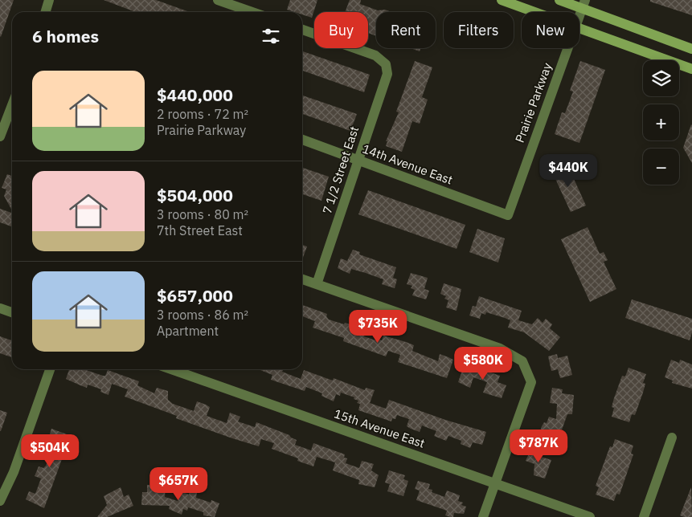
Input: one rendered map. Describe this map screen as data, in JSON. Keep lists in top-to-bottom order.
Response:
{
  "streets": {
    "street": [
      "Prairie Parkway",
      "14th Avenue East",
      "7 1/2 Street East",
      "15th Avenue East"
    ]
  },
  "crossings": [
    ["Prairie Parkway", "14th Avenue East"],
    ["14th Avenue East", "7 1/2 Street East"]
  ],
  "page": {
    "chip": [
      "Buy",
      "Rent",
      "Filters",
      "New"
    ],
    "heading": "6 homes",
    "map_buttons": ["+", "−"],
    "list": [
      {
        "name": "$440,000",
        "note": "2 rooms · 72 m² · Prairie Parkway"
      },
      {
        "name": "$504,000",
        "note": "3 rooms · 80 m² · 7th Street East"
      },
      {
        "name": "$657,000",
        "note": "3 rooms · 86 m² · Apartment"
      }
    ],
    "price": [
      "$440K",
      "$735K",
      "$580K",
      "$787K",
      "$504K",
      "$657K"
    ]
  }
}
